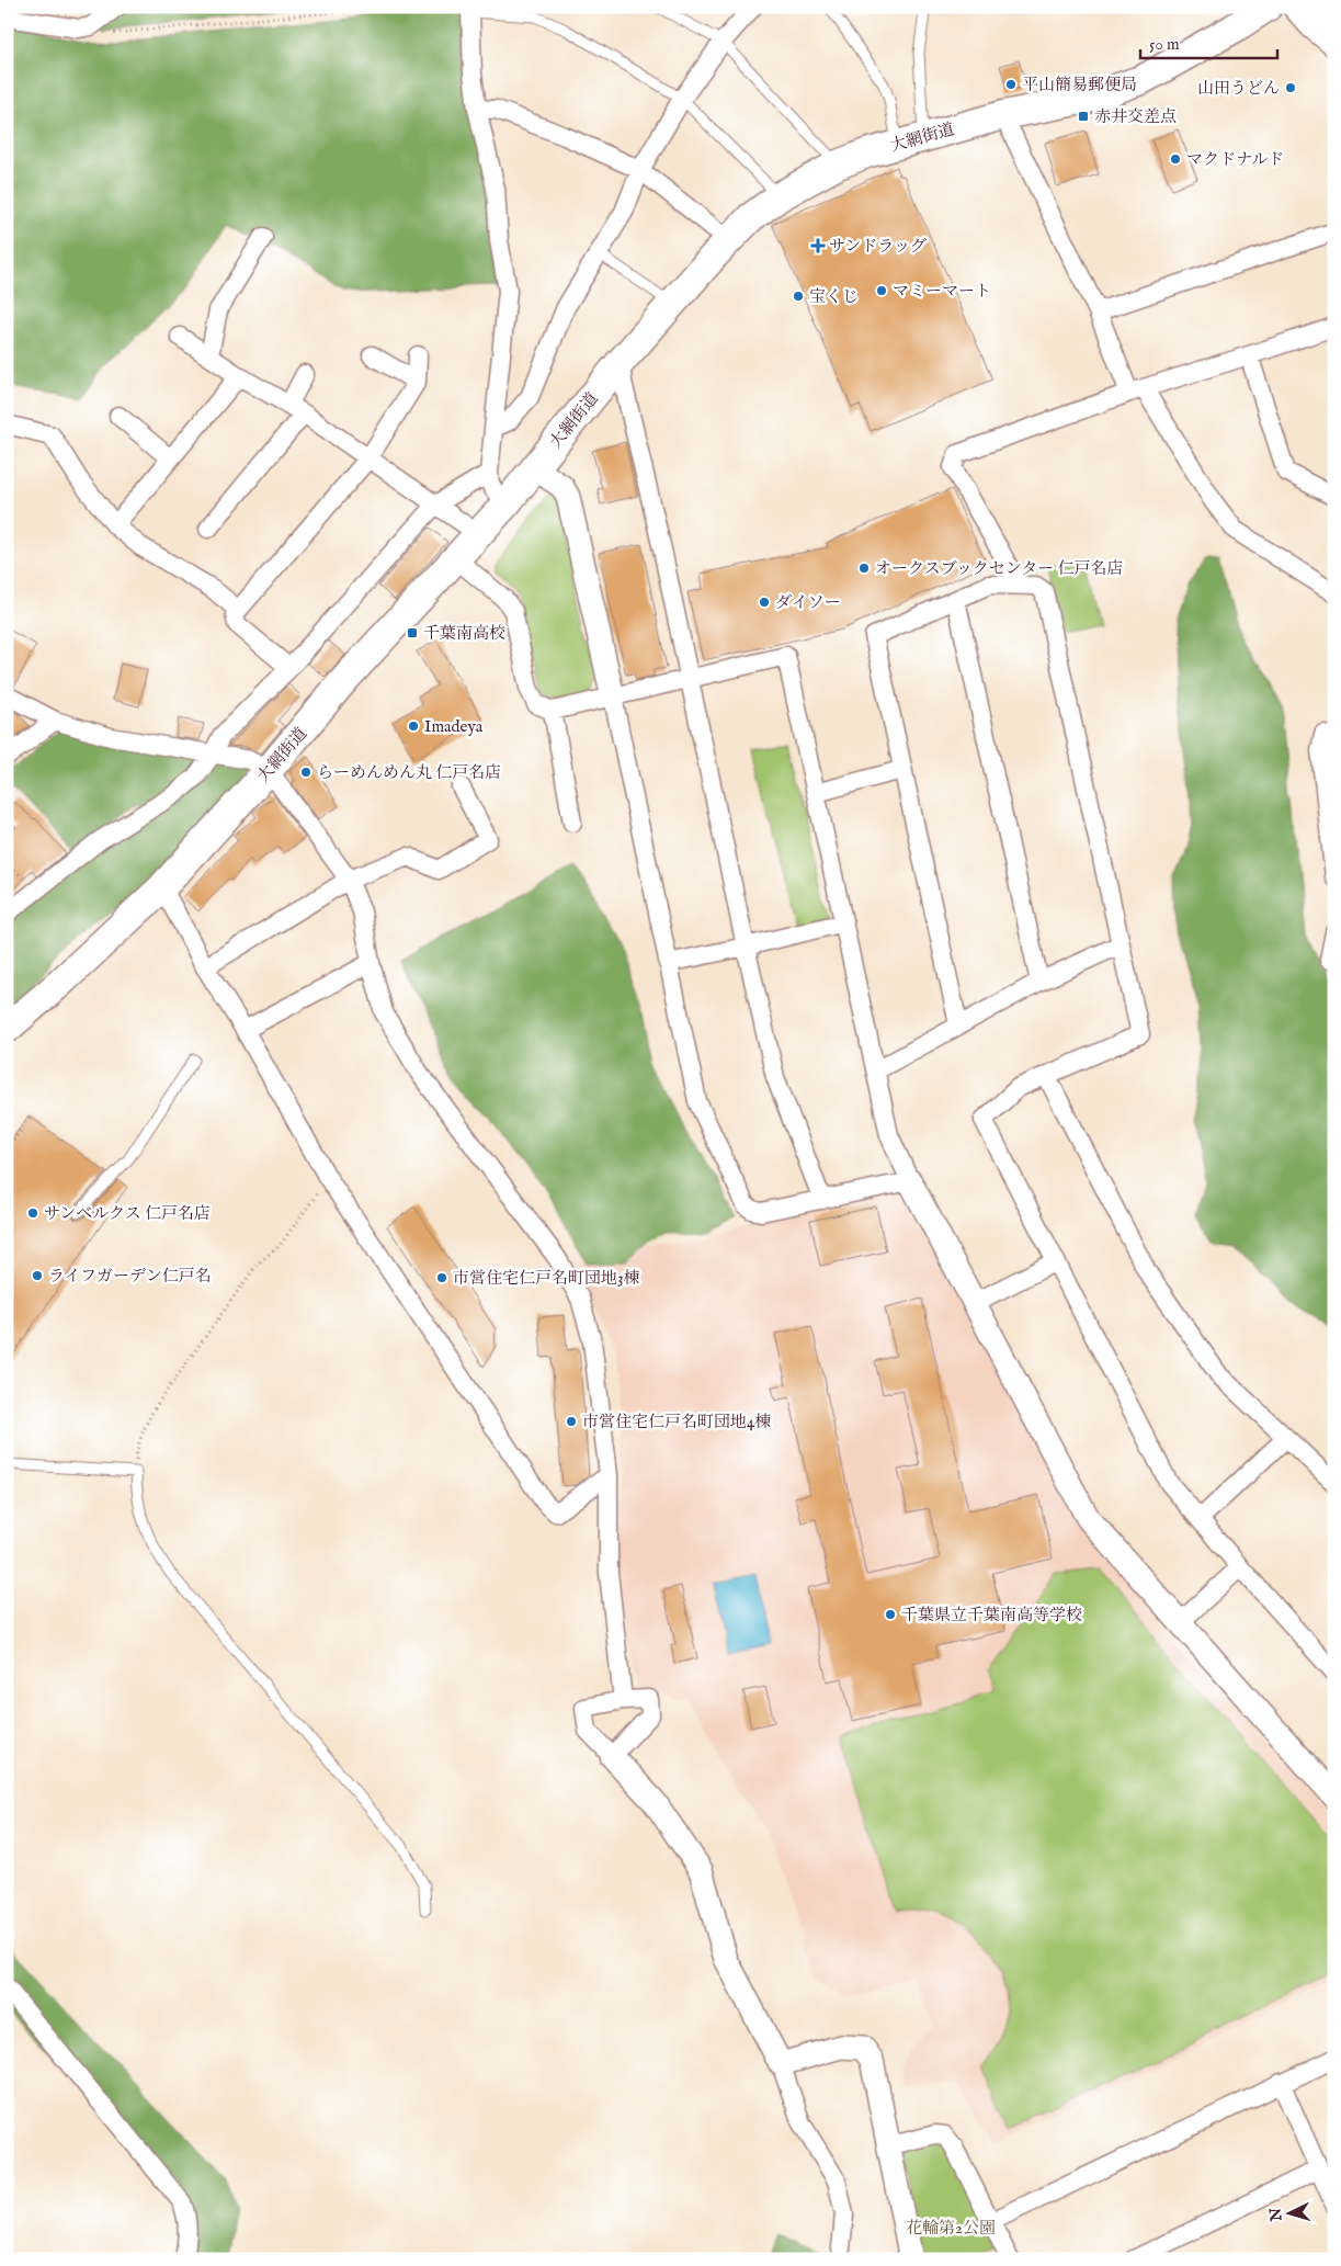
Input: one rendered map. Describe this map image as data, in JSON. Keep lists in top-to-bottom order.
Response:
{
  "streets": {
    "main road": ["大網街道"]
  },
  "parks": ["花輪第2公園"],
  "places": {
    "other": [
      "平山簡易郵便局",
      "山田うどん",
      "マクドナルド",
      "マミーマート",
      "宝くじ",
      "オークスブックセンター 仁戸名店",
      "ダイソー",
      "Imadeya",
      "らーめんめん丸 仁戸名店",
      "サンベルクス 仁戸名店",
      "ライフガーデン仁戸名",
      "市営住宅仁戸名町団地3棟",
      "市営住宅仁戸名町団地4棟",
      "千葉県立千葉南高等学校"
    ],
    "transit": ["赤井交差点", "千葉南高校"],
    "health": ["サンドラッグ"]
  },
  "scale_bar": "50 m",
  "north": "left"
}
